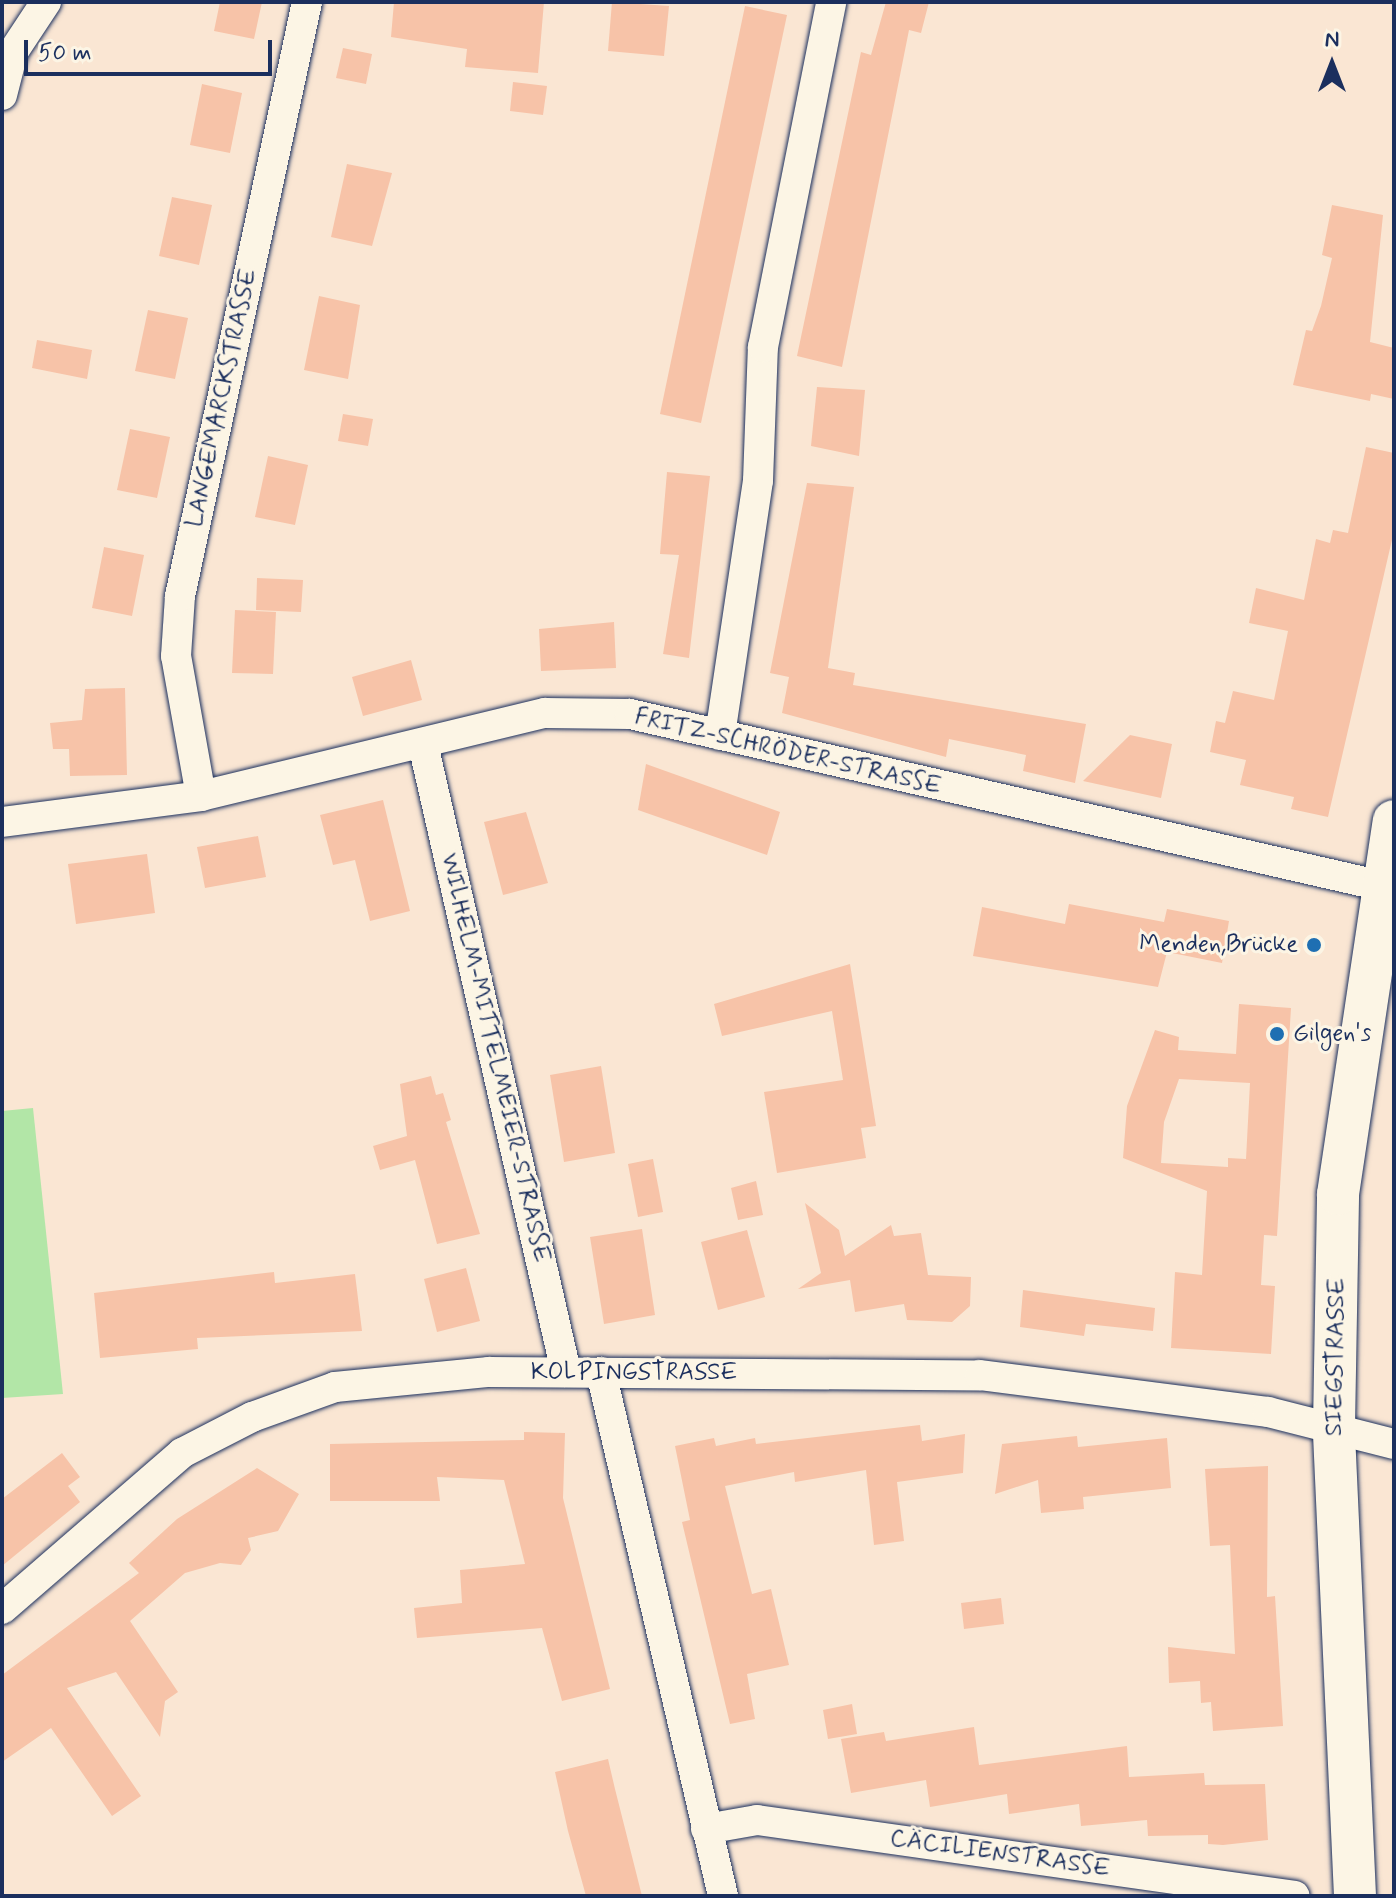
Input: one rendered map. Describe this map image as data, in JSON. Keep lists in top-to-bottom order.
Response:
{
  "streets": {
    "main road": ["SIEGSTRASSE"],
    "street": [
      "LANGEMARCKSTRASSE",
      "FRITZ-SCHRÖDER-STRASSE",
      "WILHELM-MITTELMEIER-STRASSE",
      "KOLPINGSTRASSE",
      "CÄCILIENSTRASSE"
    ]
  },
  "crossings": [
    ["LANGEMARCKSTRASSE", "FRITZ-SCHRÖDER-STRASSE"],
    ["FRITZ-SCHRÖDER-STRASSE", "WILHELM-MITTELMEIER-STRASSE"],
    ["FRITZ-SCHRÖDER-STRASSE", "SIEGSTRASSE"],
    ["WILHELM-MITTELMEIER-STRASSE", "KOLPINGSTRASSE"],
    ["SIEGSTRASSE", "KOLPINGSTRASSE"]
  ],
  "places": ["Menden,Brücke", "Gilgen's"],
  "scale_bar": "50 m",
  "north": "top"
}
